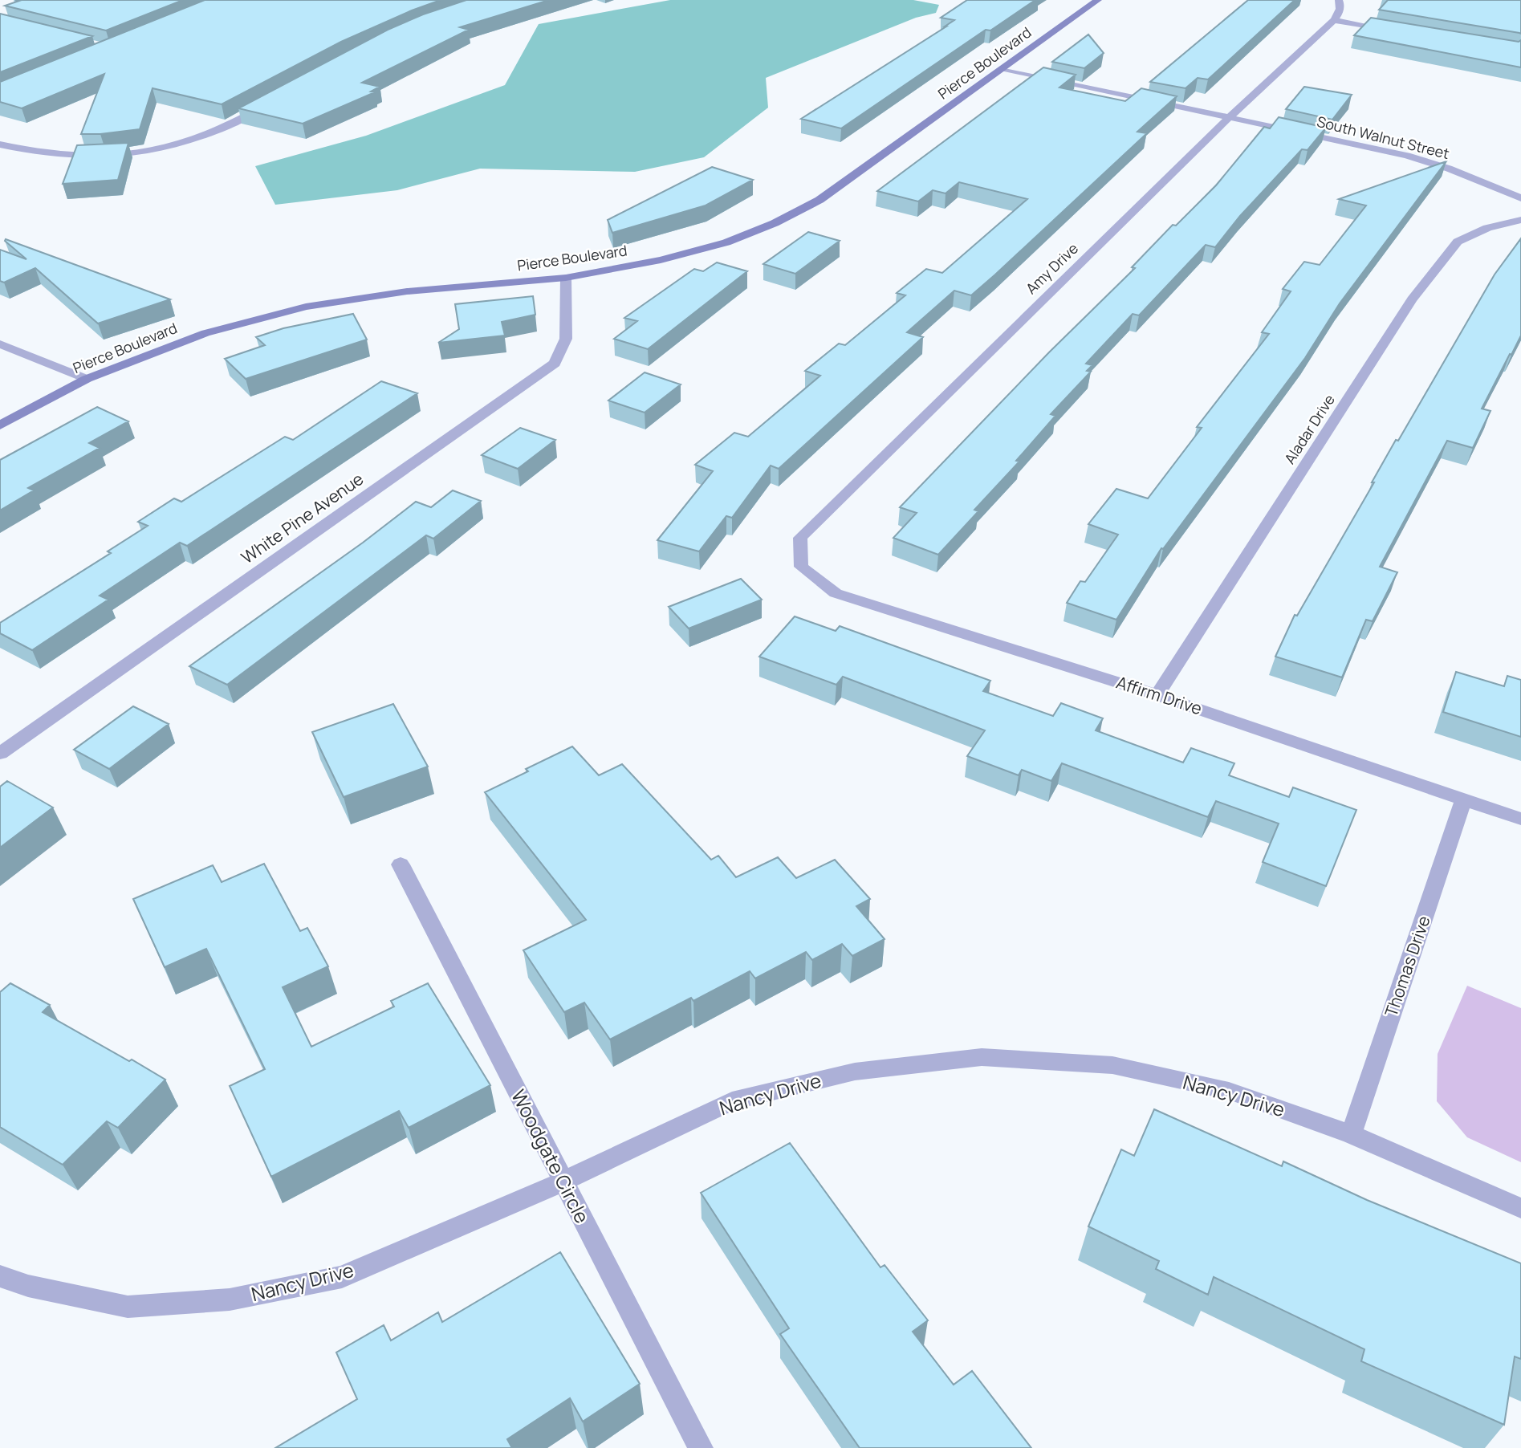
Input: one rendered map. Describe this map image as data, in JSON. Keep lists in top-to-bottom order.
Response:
{
  "streets": {
    "street": [
      "Pierce Boulevard",
      "South Walnut Street",
      "Amy Drive",
      "Aladar Drive",
      "White Pine Avenue",
      "Affirm Drive",
      "Thomas Drive",
      "Nancy Drive",
      "Woodgate Circle"
    ]
  },
  "crossings": [
    ["Pierce Boulevard", "South Walnut Street"],
    ["Pierce Boulevard", "White Pine Avenue"],
    ["South Walnut Street", "Amy Drive"],
    ["Amy Drive", "Affirm Drive"],
    ["Aladar Drive", "Affirm Drive"],
    ["Affirm Drive", "Thomas Drive"],
    ["Thomas Drive", "Nancy Drive"],
    ["Nancy Drive", "Woodgate Circle"]
  ]
}
